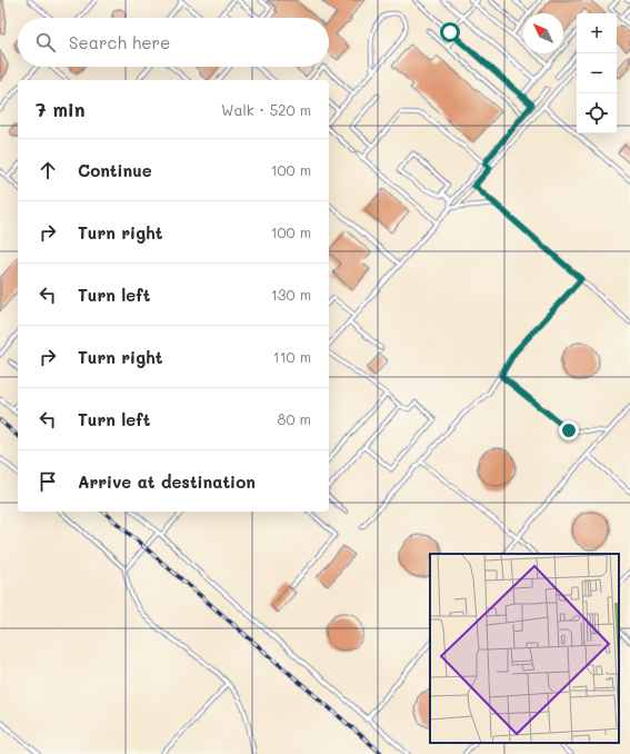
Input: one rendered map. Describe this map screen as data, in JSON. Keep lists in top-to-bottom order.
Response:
{
  "north": "top left",
  "page": {
    "map_buttons": ["+", "−"],
    "search": "Search here",
    "heading": ["7 min", "Walk · 520 m"],
    "list": [
      ["Continue", "100 m"],
      ["Turn right", "100 m"],
      ["Turn left", "130 m"],
      ["Turn right", "110 m"],
      ["Turn left", "80 m"],
      "Arrive at destination"
    ]
  }
}
